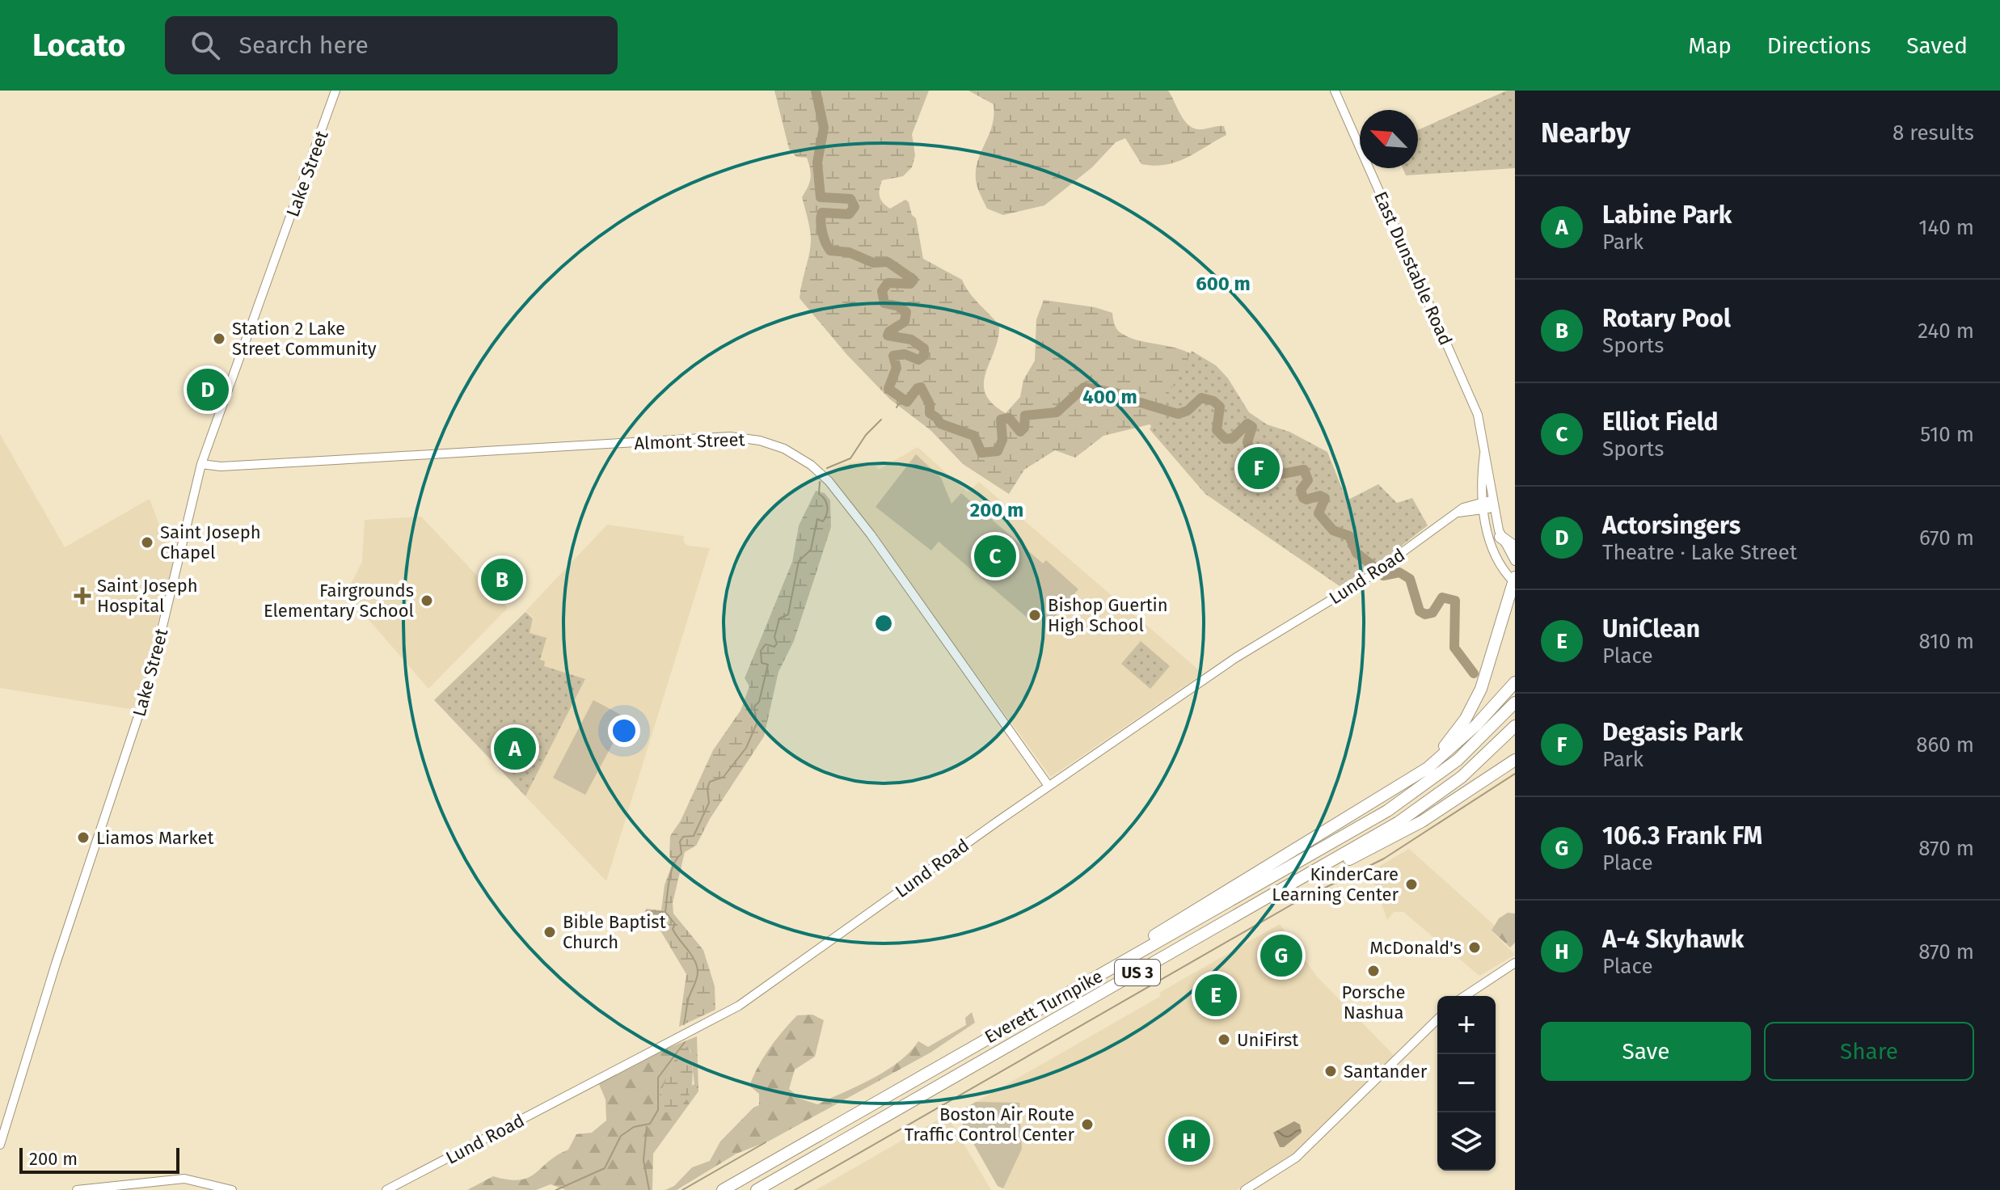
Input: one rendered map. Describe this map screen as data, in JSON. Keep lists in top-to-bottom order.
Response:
{
  "streets": {
    "highway": ["US 3", "Everett Turnpike"],
    "street": [
      "Lake Street",
      "East Dunstable Road",
      "Almont Street",
      "Lund Road"
    ]
  },
  "crossings": [
    ["Lake Street", "Almont Street"],
    ["East Dunstable Road", "Lund Road"],
    ["Almont Street", "Lund Road"]
  ],
  "places": {
    "other": [
      "Station 2 Lake Street Community",
      "Saint Joseph Chapel",
      "Fairgrounds Elementary School",
      "Bishop Guertin High School",
      "Liamos Market",
      "KinderCare Learning Center",
      "Bible Baptist Church",
      "McDonald's",
      "Porsche Nashua",
      "UniFirst",
      "Santander",
      "Boston Air Route Traffic Control Center"
    ],
    "health": ["Saint Joseph Hospital"]
  },
  "scale_bar": "200 m",
  "north": "top left",
  "page": {
    "header": "Locato",
    "search": "Search here",
    "nav": ["Map", "Directions", "Saved"],
    "heading": ["Nearby", "8 results"],
    "list": [
      {
        "mark": "A",
        "name": "Labine Park",
        "note": "Park",
        "value": "140 m"
      },
      {
        "mark": "B",
        "name": "Rotary Pool",
        "note": "Sports",
        "value": "240 m"
      },
      {
        "mark": "C",
        "name": "Elliot Field",
        "note": "Sports",
        "value": "510 m"
      },
      {
        "mark": "D",
        "name": "Actorsingers",
        "note": "Theatre · Lake Street",
        "value": "670 m"
      },
      {
        "mark": "E",
        "name": "UniClean",
        "note": "Place",
        "value": "810 m"
      },
      {
        "mark": "F",
        "name": "Degasis Park",
        "note": "Park",
        "value": "860 m"
      },
      {
        "mark": "G",
        "name": "106.3 Frank FM",
        "note": "Place",
        "value": "870 m"
      },
      {
        "mark": "H",
        "name": "A-4 Skyhawk",
        "note": "Place",
        "value": "870 m"
      }
    ],
    "pins": [
      "D",
      "F",
      "C",
      "B",
      "A",
      "G",
      "E",
      "H"
    ],
    "map_buttons": ["+", "−"],
    "buttons": ["Save", "Share"],
    "scale": "200 m"
  },
  "rings": ["600 m", "400 m", "200 m"]
}
